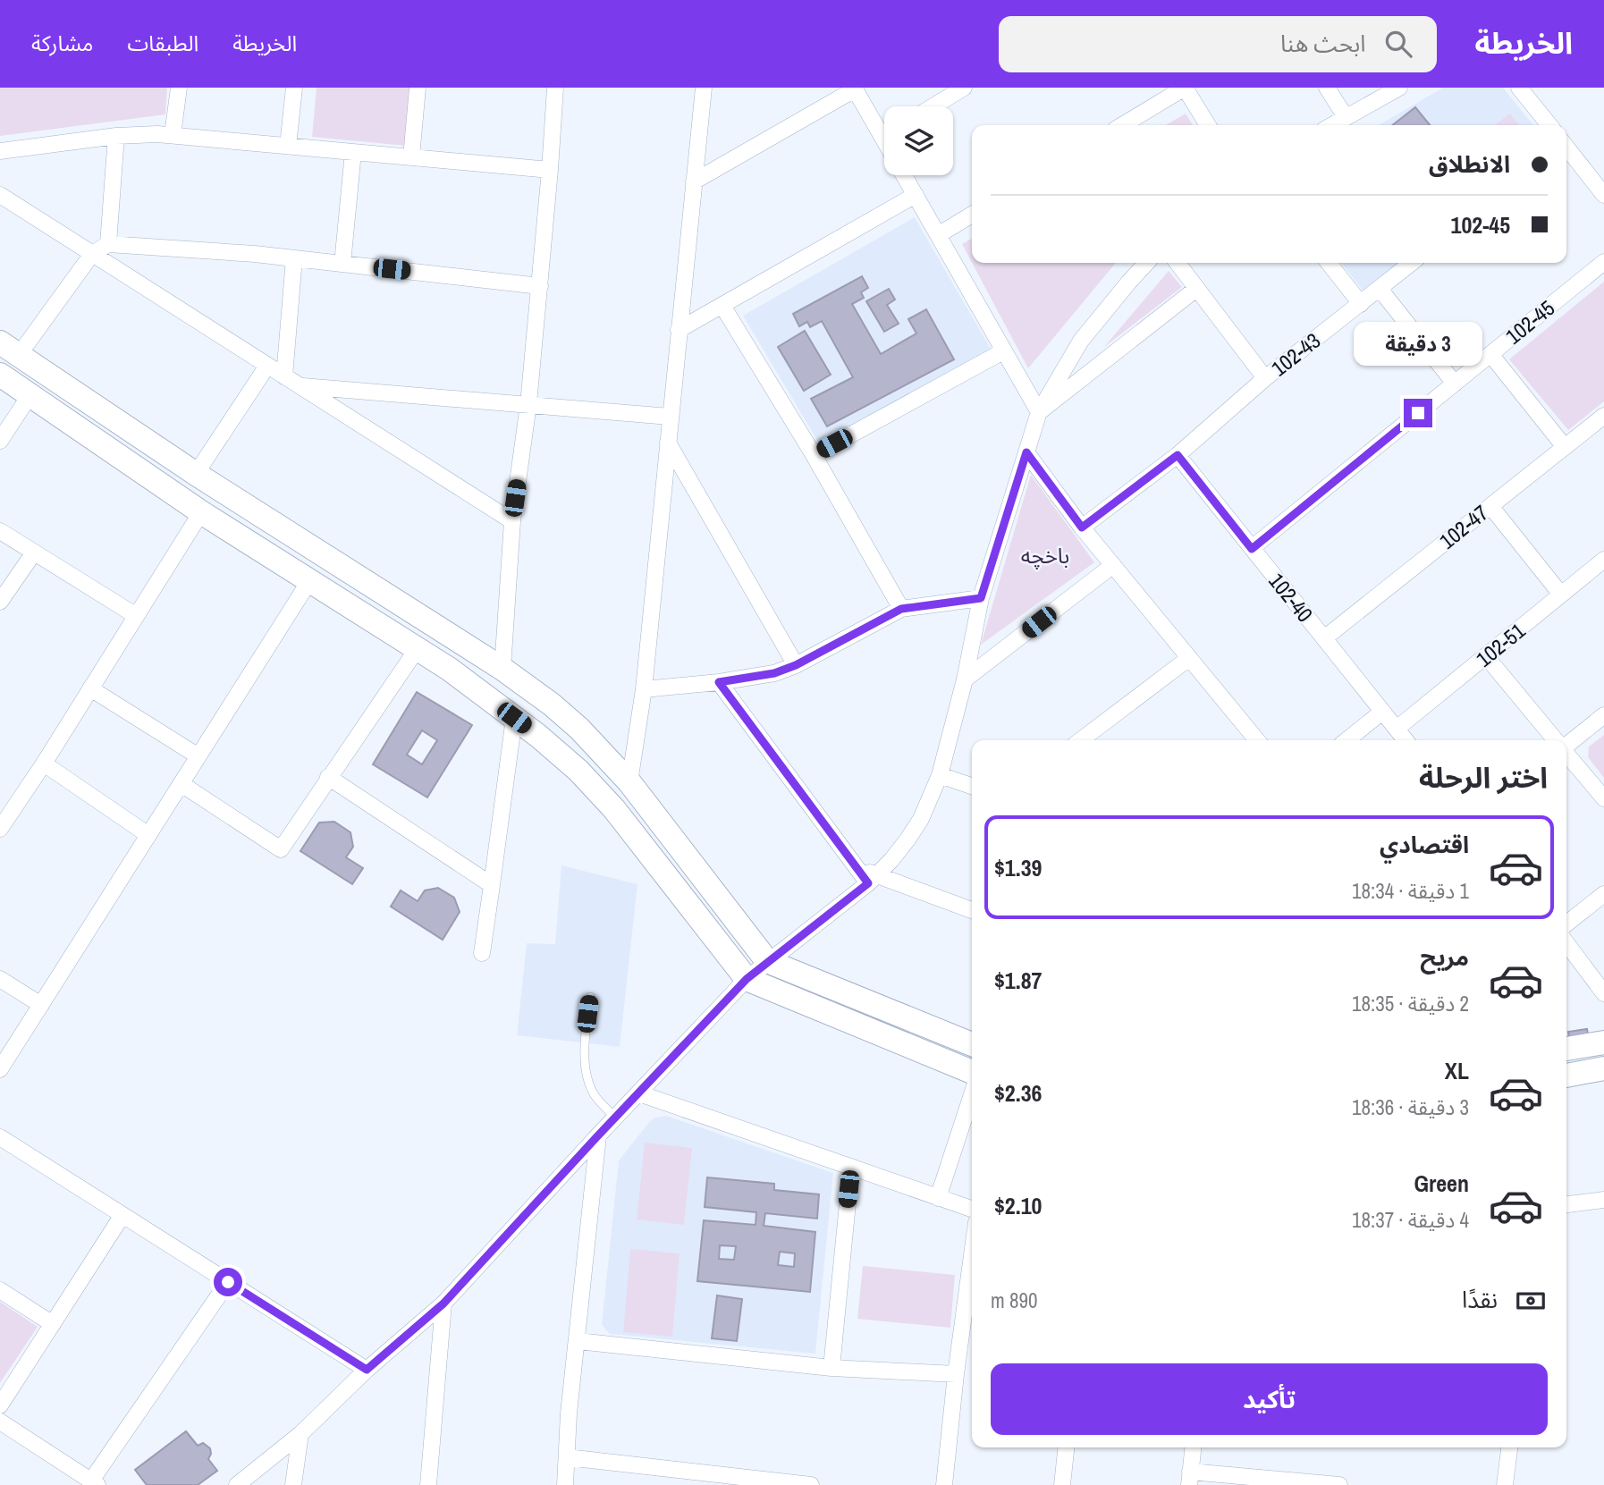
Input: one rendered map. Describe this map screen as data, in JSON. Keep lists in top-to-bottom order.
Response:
{
  "streets": {
    "street": [
      "102-45",
      "102-43",
      "102-47",
      "102-40",
      "102-51"
    ]
  },
  "crossings": [
    ["102-45", "102-40"],
    ["102-43", "102-40"],
    ["102-47", "102-40"],
    ["102-40", "102-51"]
  ],
  "parks": ["باخچە"],
  "page": {
    "header": "الخريطة",
    "search": "ابحث هنا",
    "nav": ["الخريطة", "الطبقات", "مشاركة"],
    "banner": ["الانطلاق", "102-45"],
    "bubble": "3 دقيقة",
    "heading": "اختر الرحلة",
    "list": [
      {
        "name": "اقتصادي",
        "note": "1 دقيقة · 18:34",
        "value": "$1.39"
      },
      {
        "name": "مريح",
        "note": "2 دقيقة · 18:35",
        "value": "$1.87"
      },
      {
        "name": "XL",
        "note": "3 دقيقة · 18:36",
        "value": "$2.36"
      },
      {
        "name": "Green",
        "note": "4 دقيقة · 18:37",
        "value": "$2.10"
      }
    ],
    "pay": ["نقدًا", "890 m"],
    "buttons": "تأكيد"
  }
}
